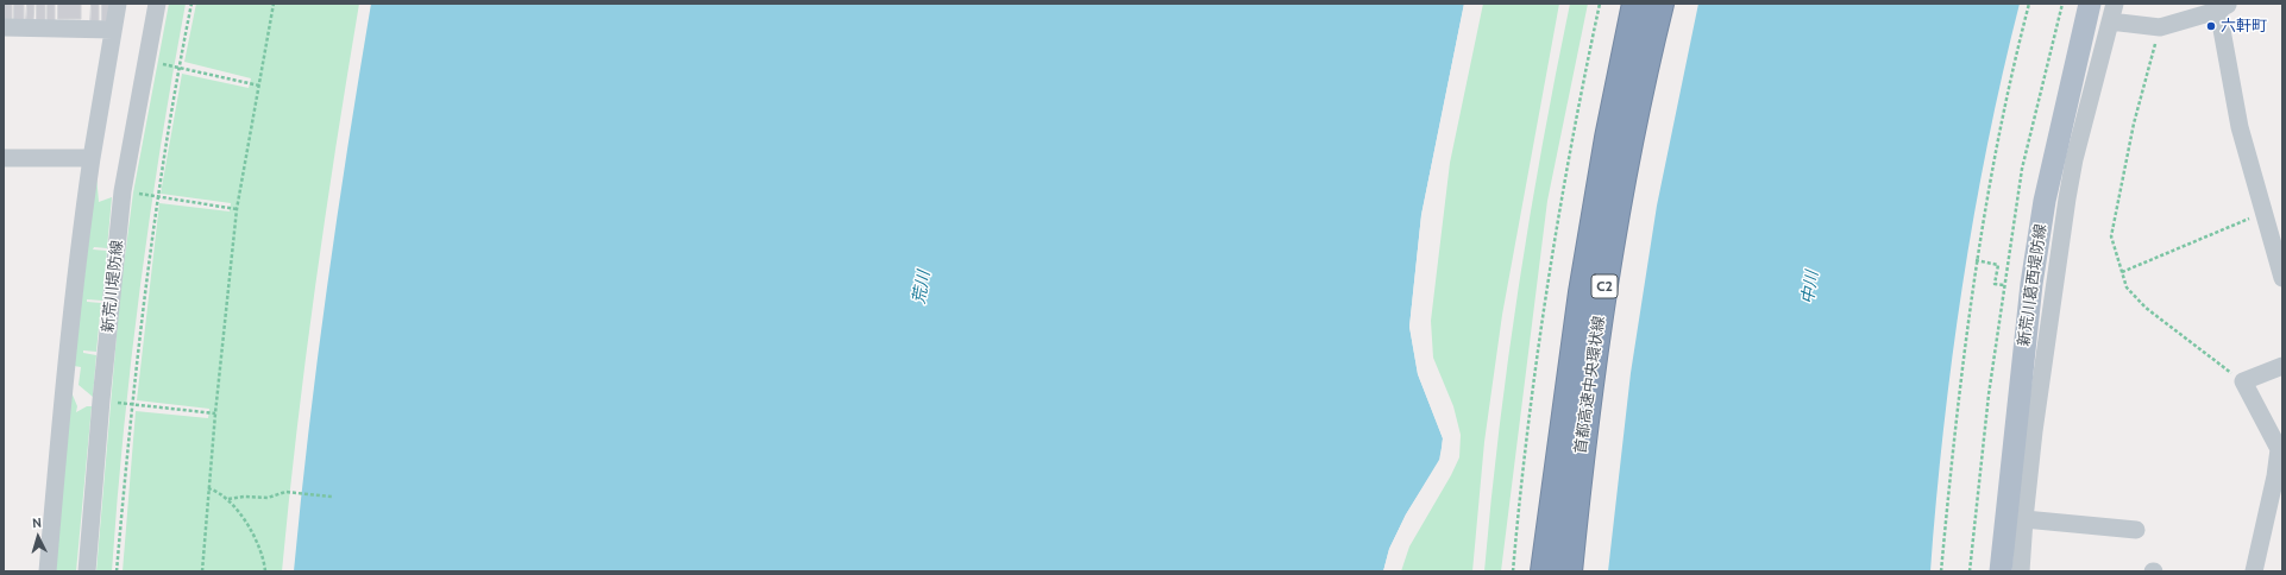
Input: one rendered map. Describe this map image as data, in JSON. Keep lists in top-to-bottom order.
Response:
{
  "streets": {
    "highway": ["C2", "首都高速中央環状線"],
    "main road": ["新荒川葛西堤防線"],
    "street": ["新荒川堤防線"]
  },
  "water": ["荒川", "中川"],
  "places": ["六軒町"],
  "north": "top"
}
